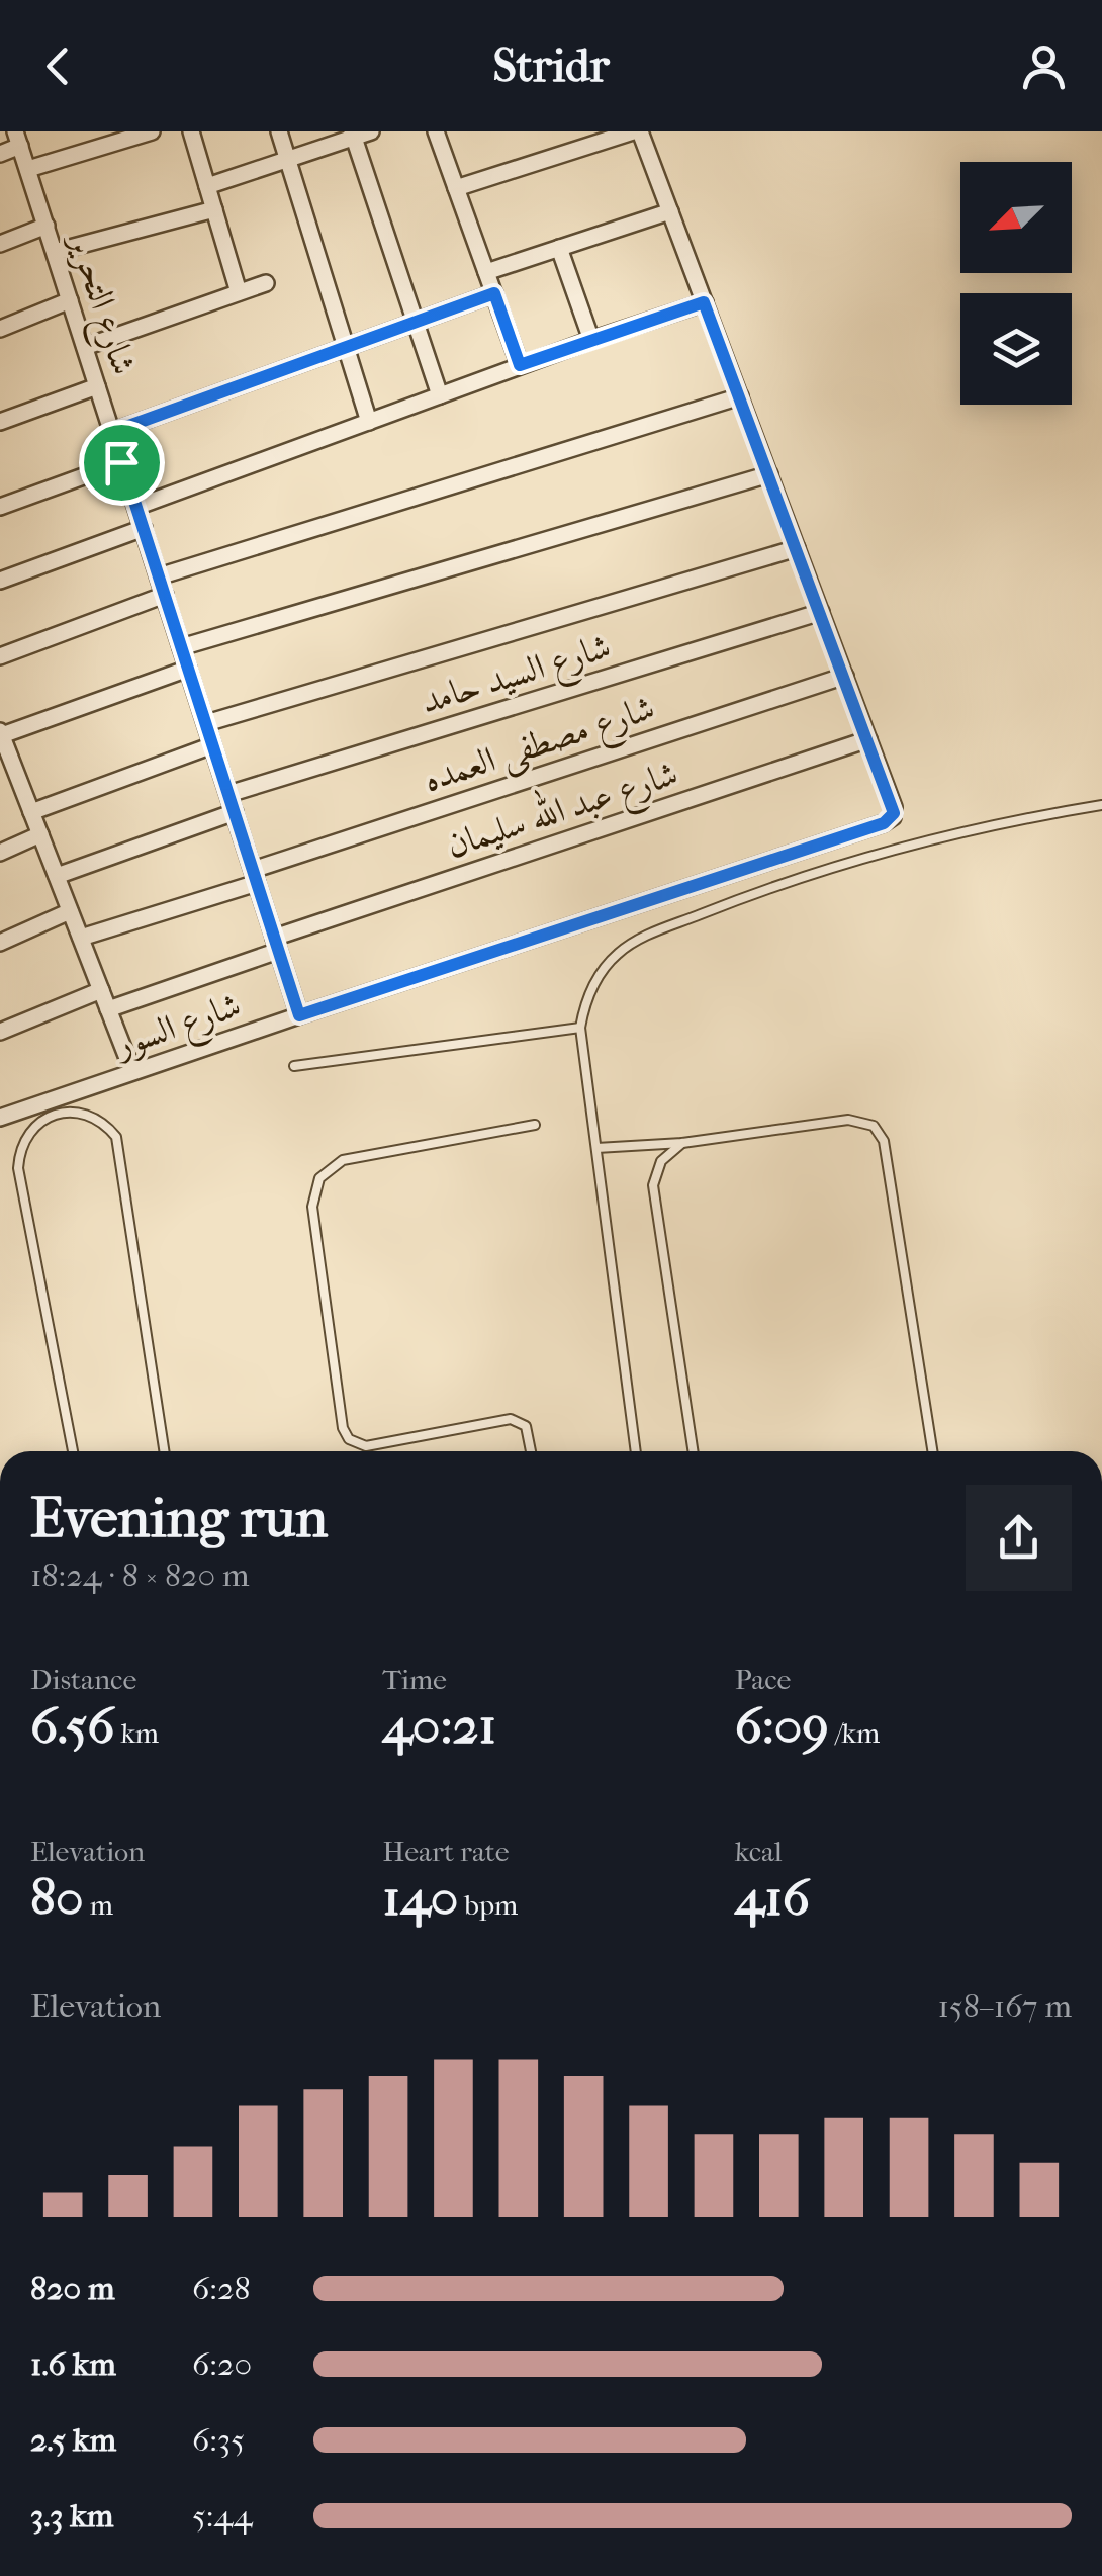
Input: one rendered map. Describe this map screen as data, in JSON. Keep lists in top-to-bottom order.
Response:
{
  "streets": {
    "street": [
      "شارع التحرير",
      "شارع السيد حامد",
      "شارع مصطفى العمده",
      "شارع عبد الله سليمان",
      "شارع السور"
    ]
  },
  "crossings": [
    ["شارع التحرير", "شارع السيد حامد"],
    ["شارع التحرير", "شارع مصطفى العمده"],
    ["شارع التحرير", "شارع عبد الله سليمان"],
    ["شارع التحرير", "شارع السور"],
    ["شارع عبد الله سليمان", "شارع السور"]
  ],
  "north": "bottom left",
  "page": {
    "header": "Stridr",
    "heading": ["Evening run", "18:24 · 8 × 820 m"],
    "stats": [
      ["Distance", "6.56 km"],
      ["Time", "40:21"],
      ["Pace", "6:09 /km"],
      ["Elevation", "80 m"],
      ["Heart rate", "140 bpm"],
      ["kcal", "416"]
    ],
    "chart": ["Elevation", "158–167 m"],
    "list": [
      {
        "name": "820 m",
        "note": "6:28"
      },
      {
        "name": "1.6 km",
        "note": "6:20"
      },
      {
        "name": "2.5 km",
        "note": "6:35"
      },
      {
        "name": "3.3 km",
        "note": "5:44"
      }
    ]
  }
}
